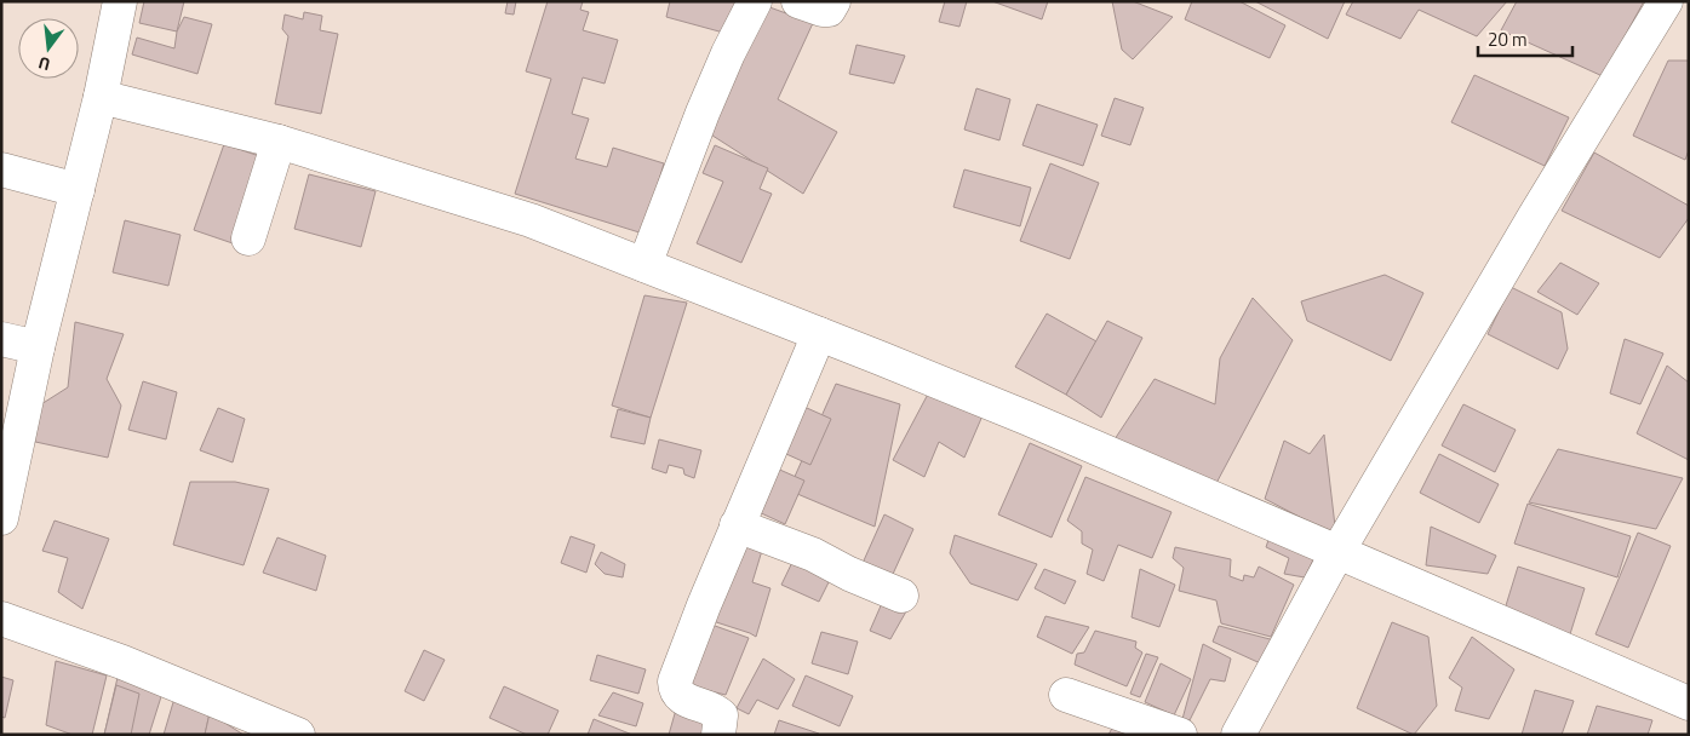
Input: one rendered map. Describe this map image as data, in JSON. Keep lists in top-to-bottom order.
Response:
{
  "scale_bar": "20 m",
  "north": "bottom"
}
